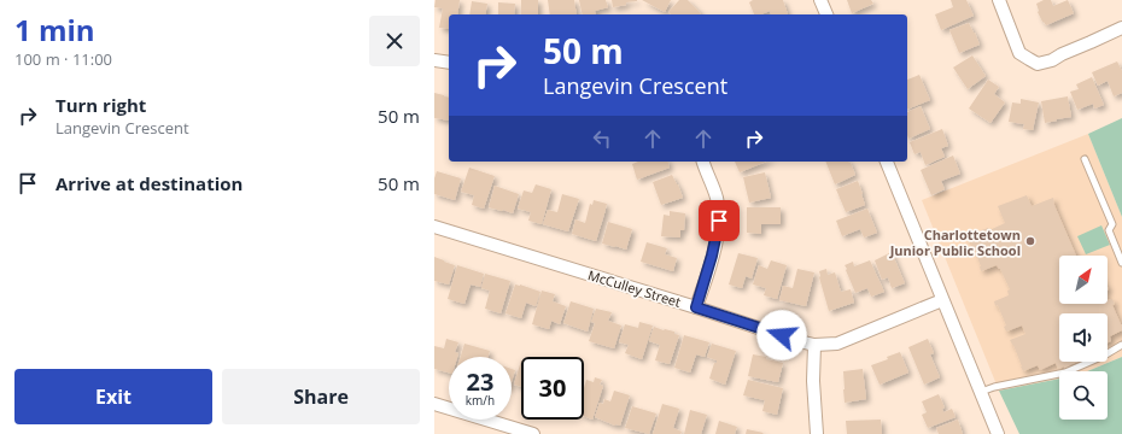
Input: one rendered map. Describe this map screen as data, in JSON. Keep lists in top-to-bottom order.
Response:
{
  "streets": {
    "street": ["McCulley Street"]
  },
  "places": ["Charlottetown Junior Public School"],
  "north": "top right",
  "page": {
    "heading": ["1 min", "100 m · 11:00"],
    "turn": ["50 m", "Langevin Crescent"],
    "list": [
      {
        "name": "Turn right",
        "note": "Langevin Crescent",
        "value": "50 m"
      },
      {
        "name": "Arrive at destination",
        "value": "50 m"
      }
    ],
    "speed": "23 km/h",
    "limit": "30",
    "buttons": ["Exit", "Share"]
  }
}
